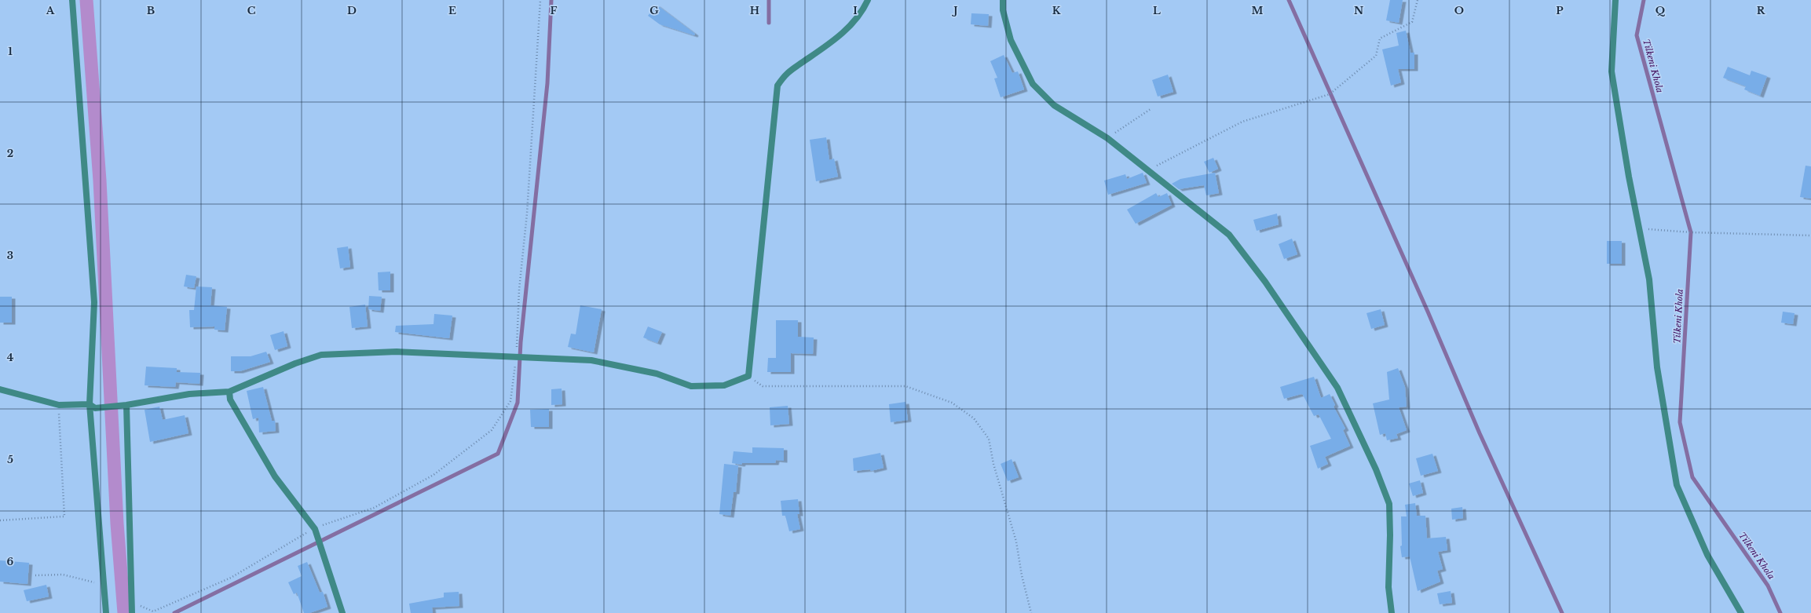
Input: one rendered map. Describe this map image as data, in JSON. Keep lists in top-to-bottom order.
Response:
{
  "water": ["Tilkeni Khola"],
  "grid": {
    "columns": [
      "A",
      "B",
      "C",
      "D",
      "E",
      "F",
      "G",
      "H",
      "I",
      "J",
      "K",
      "L",
      "M",
      "N",
      "O",
      "P",
      "Q",
      "R"
    ],
    "rows": [
      "1",
      "2",
      "3",
      "4",
      "5",
      "6"
    ]
  }
}
